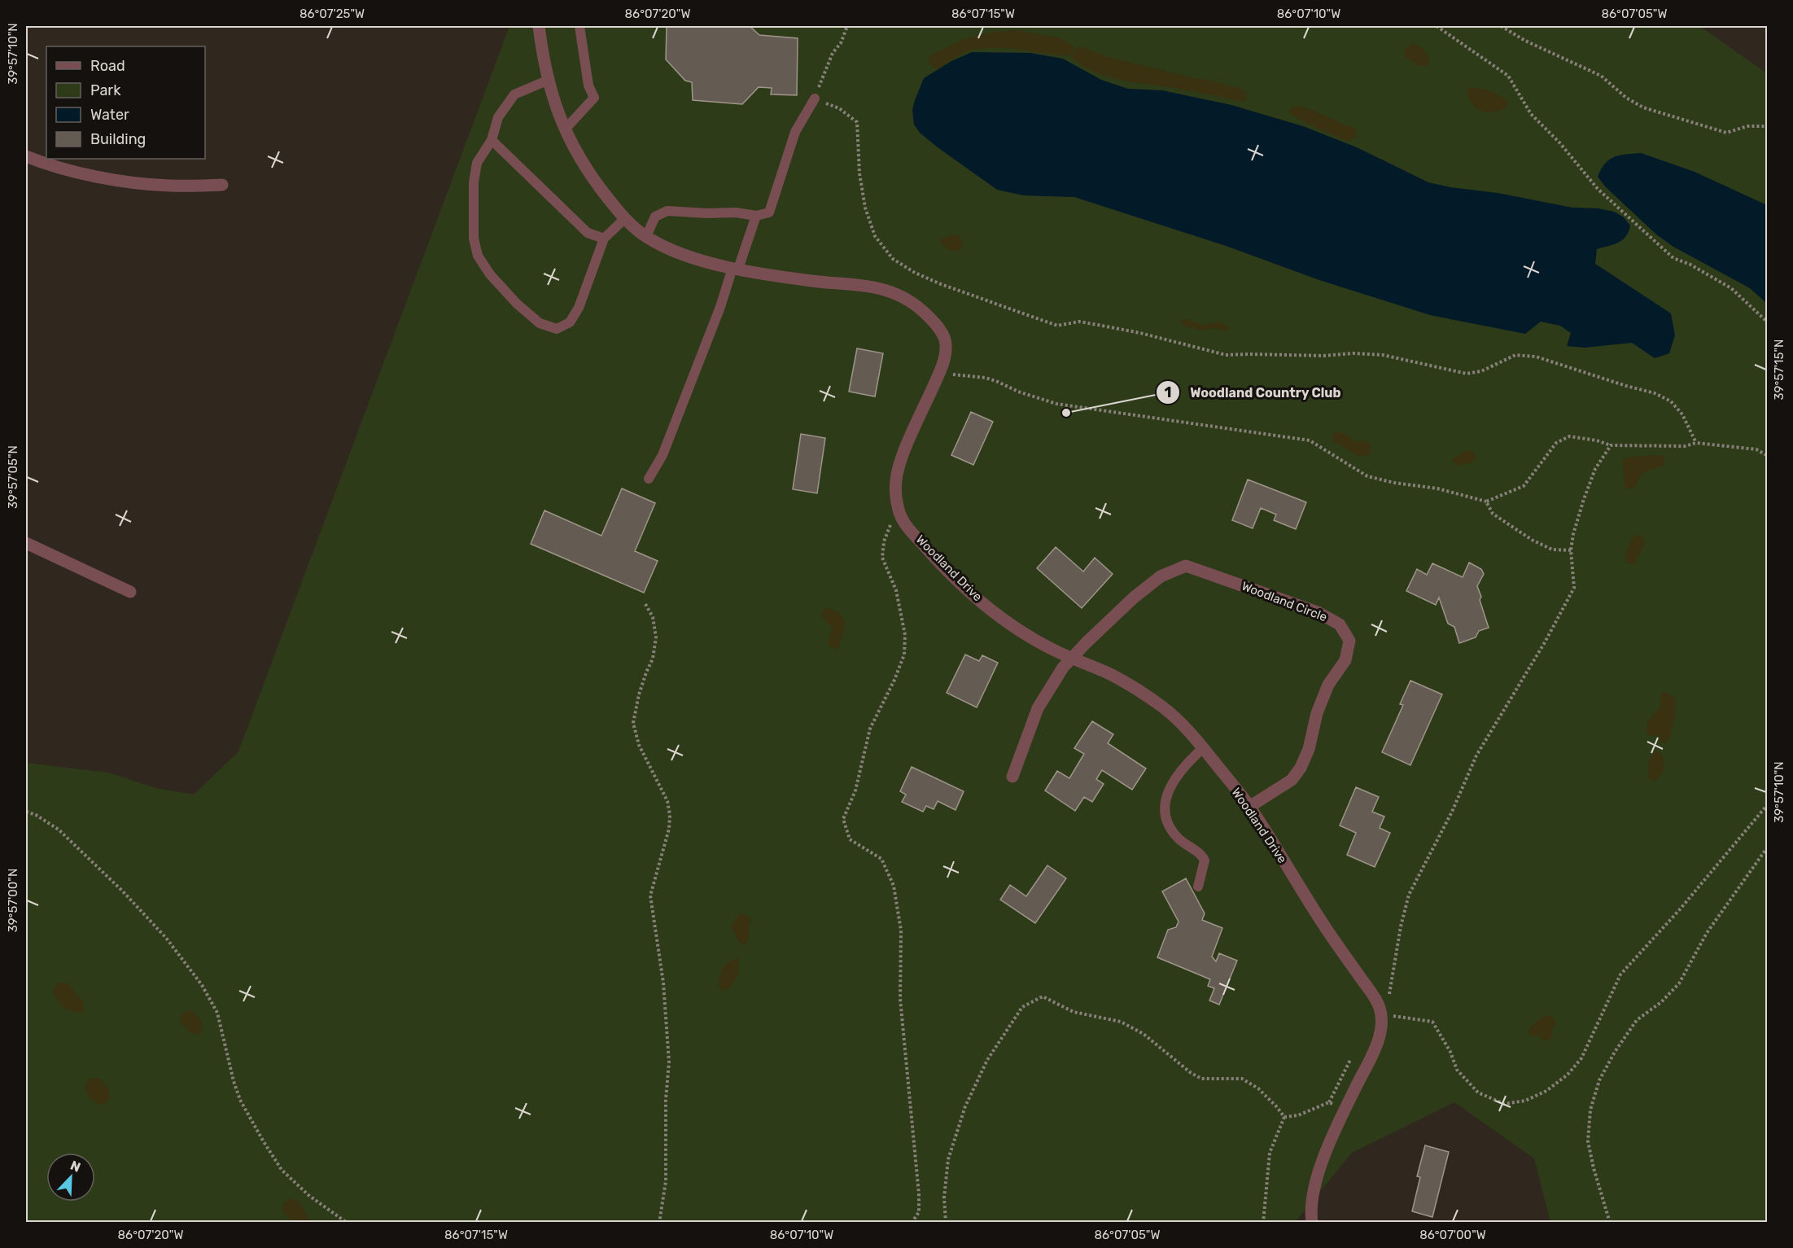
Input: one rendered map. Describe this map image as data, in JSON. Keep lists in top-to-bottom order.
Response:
{
  "streets": {
    "street": ["Woodland Drive", "Woodland Circle"]
  },
  "crossings": [
    ["Woodland Drive", "Woodland Circle"]
  ],
  "places": ["Woodland Country Club"],
  "legend": [
    "Road",
    "Park",
    "Water",
    "Building"
  ],
  "north": "top right",
  "coordinates": [
    "86°07'25\"W",
    "86°07'20\"W",
    "86°07'15\"W",
    "86°07'10\"W",
    "86°07'05\"W",
    "39°57'10\"N",
    "39°57'15\"N",
    "39°57'05\"N",
    "39°57'00\"N",
    "86°07'00\"W"
  ]
}
